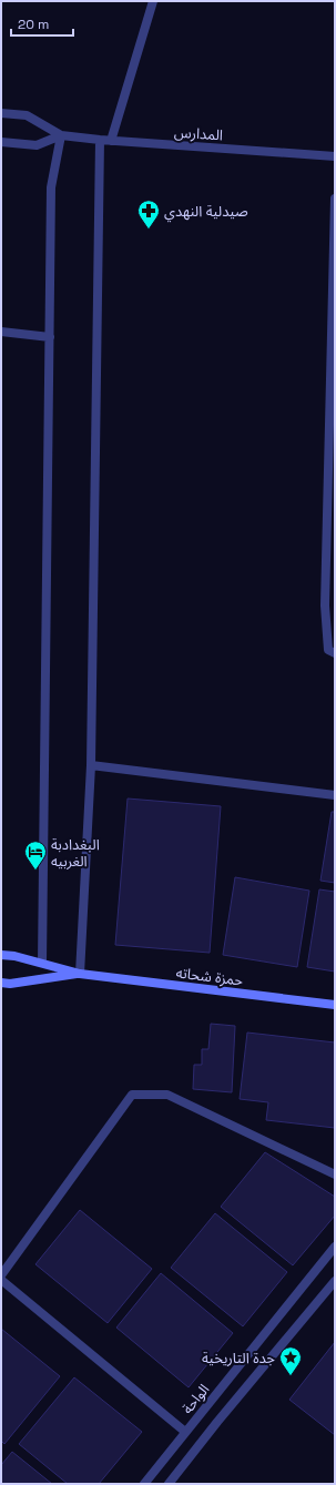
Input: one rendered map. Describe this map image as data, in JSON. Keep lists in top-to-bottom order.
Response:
{
  "streets": {
    "main road": ["حمزة شحاته"],
    "street": ["المدارس", "الواحة"]
  },
  "places": {
    "pharmacy": ["صيدلية النهدي"],
    "hotel": ["البغدادبة الغربيه"],
    "place": ["جدة التاريخية"]
  },
  "scale_bar": "20 m"
}
